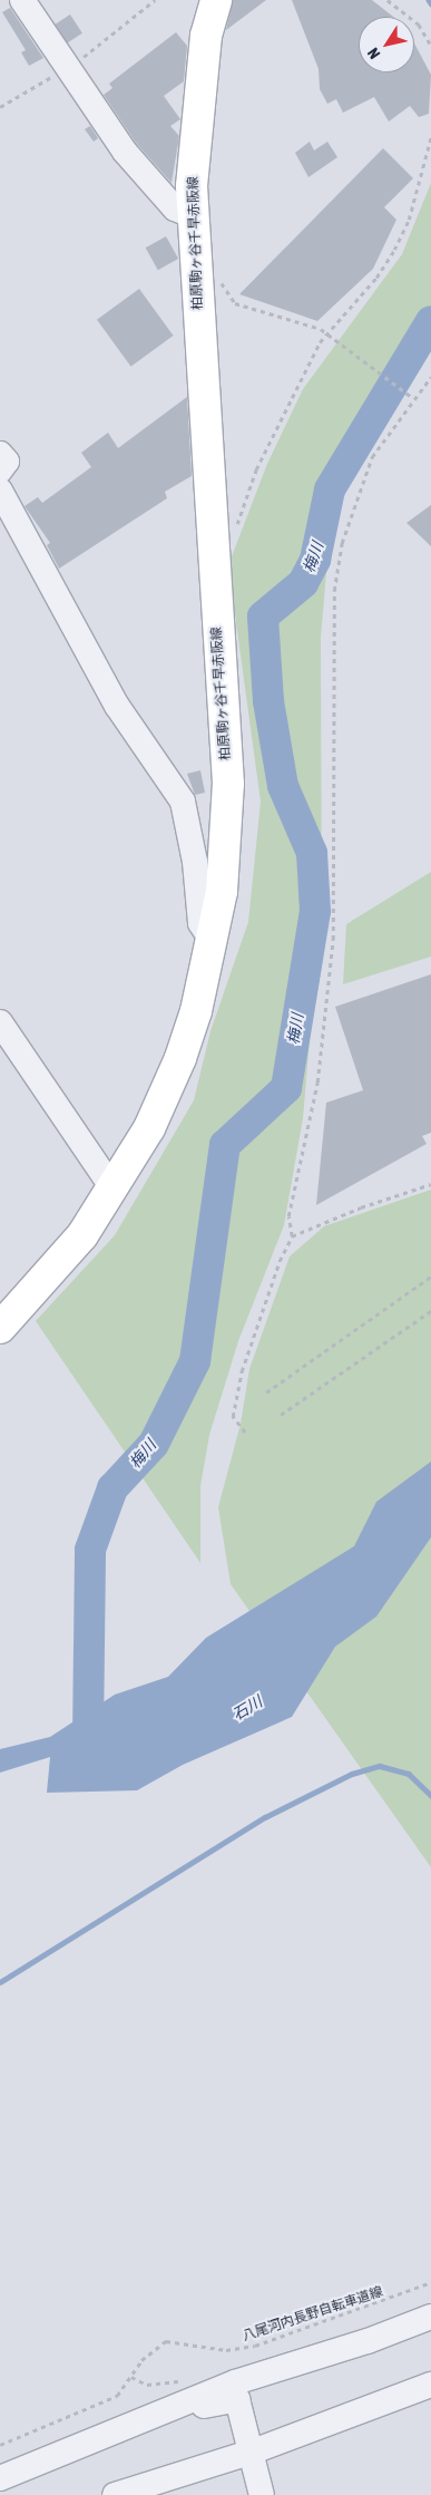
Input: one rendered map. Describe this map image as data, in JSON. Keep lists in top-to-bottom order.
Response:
{
  "streets": {
    "main road": ["柏原駒ヶ谷千早赤阪線"],
    "path": ["八尾河内長野自転車道線"]
  },
  "water": ["梅川", "石川"],
  "north": "bottom left"
}
